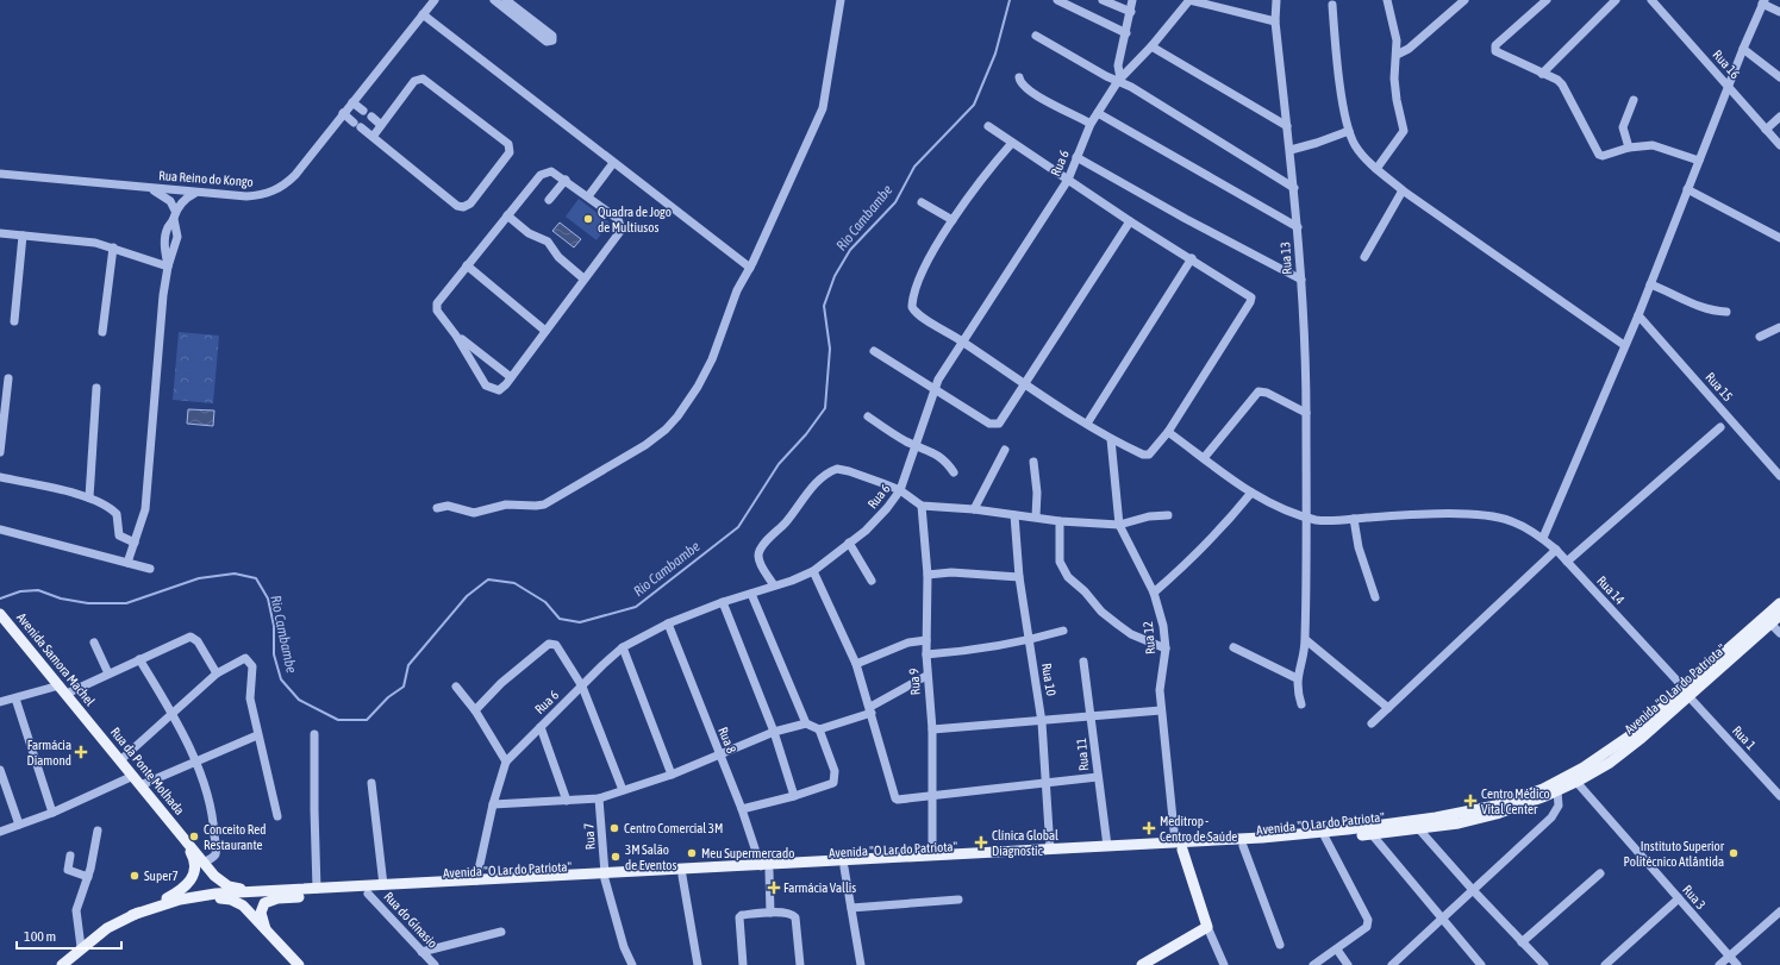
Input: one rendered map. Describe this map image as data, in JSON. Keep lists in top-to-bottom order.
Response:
{
  "streets": {
    "main road": ["Avenida Samora Machel", "Avenida \"O Lar do Patriota\"", "Rua da Ponte Molhada"],
    "street": [
      "Rua 16",
      "Rua 6",
      "Rua Reino do Kongo",
      "Rua 13",
      "Rua 15",
      "Rua 14",
      "Rua 12",
      "Rua 10",
      "Rua 9",
      "Rua 1",
      "Rua 8",
      "Rua 11",
      "Rua 7",
      "Rua 3",
      "Rua do Ginasio"
    ]
  },
  "crossings": [
    ["Rua 6", "Avenida \"O Lar do Patriota\""],
    ["Rua 6", "Rua 8"],
    ["Rua 13", "Rua 14"],
    ["Rua 14", "Avenida \"O Lar do Patriota\""],
    ["Rua 14", "Rua 1"],
    ["Rua 12", "Avenida \"O Lar do Patriota\""],
    ["Avenida Samora Machel", "Rua da Ponte Molhada"],
    ["Rua 10", "Avenida \"O Lar do Patriota\""],
    ["Rua 9", "Avenida \"O Lar do Patriota\""],
    ["Avenida \"O Lar do Patriota\"", "Rua 1"],
    ["Avenida \"O Lar do Patriota\"", "Rua 8"],
    ["Avenida \"O Lar do Patriota\"", "Rua 11"],
    ["Avenida \"O Lar do Patriota\"", "Rua da Ponte Molhada"],
    ["Avenida \"O Lar do Patriota\"", "Rua 7"],
    ["Avenida \"O Lar do Patriota\"", "Rua 3"],
    ["Avenida \"O Lar do Patriota\"", "Rua do Ginasio"]
  ],
  "water": ["Rio Cambambe"],
  "places": {
    "other": [
      "Quadra de Jogo de Multiusos",
      "Centro Comercial 3M",
      "Conceito Red Restaurante",
      "Meu Supermercado",
      "Instituto Superior Politécnico Atlântida",
      "3M Salão de Eventos",
      "Super7"
    ],
    "health": [
      "Farmácia Diamond",
      "Centro Médico Vital Center",
      "Meditrop - Centro de Saúde",
      "Clínica Global Diagnostic",
      "Farmácia Vallis"
    ]
  },
  "scale_bar": "100 m"
}
